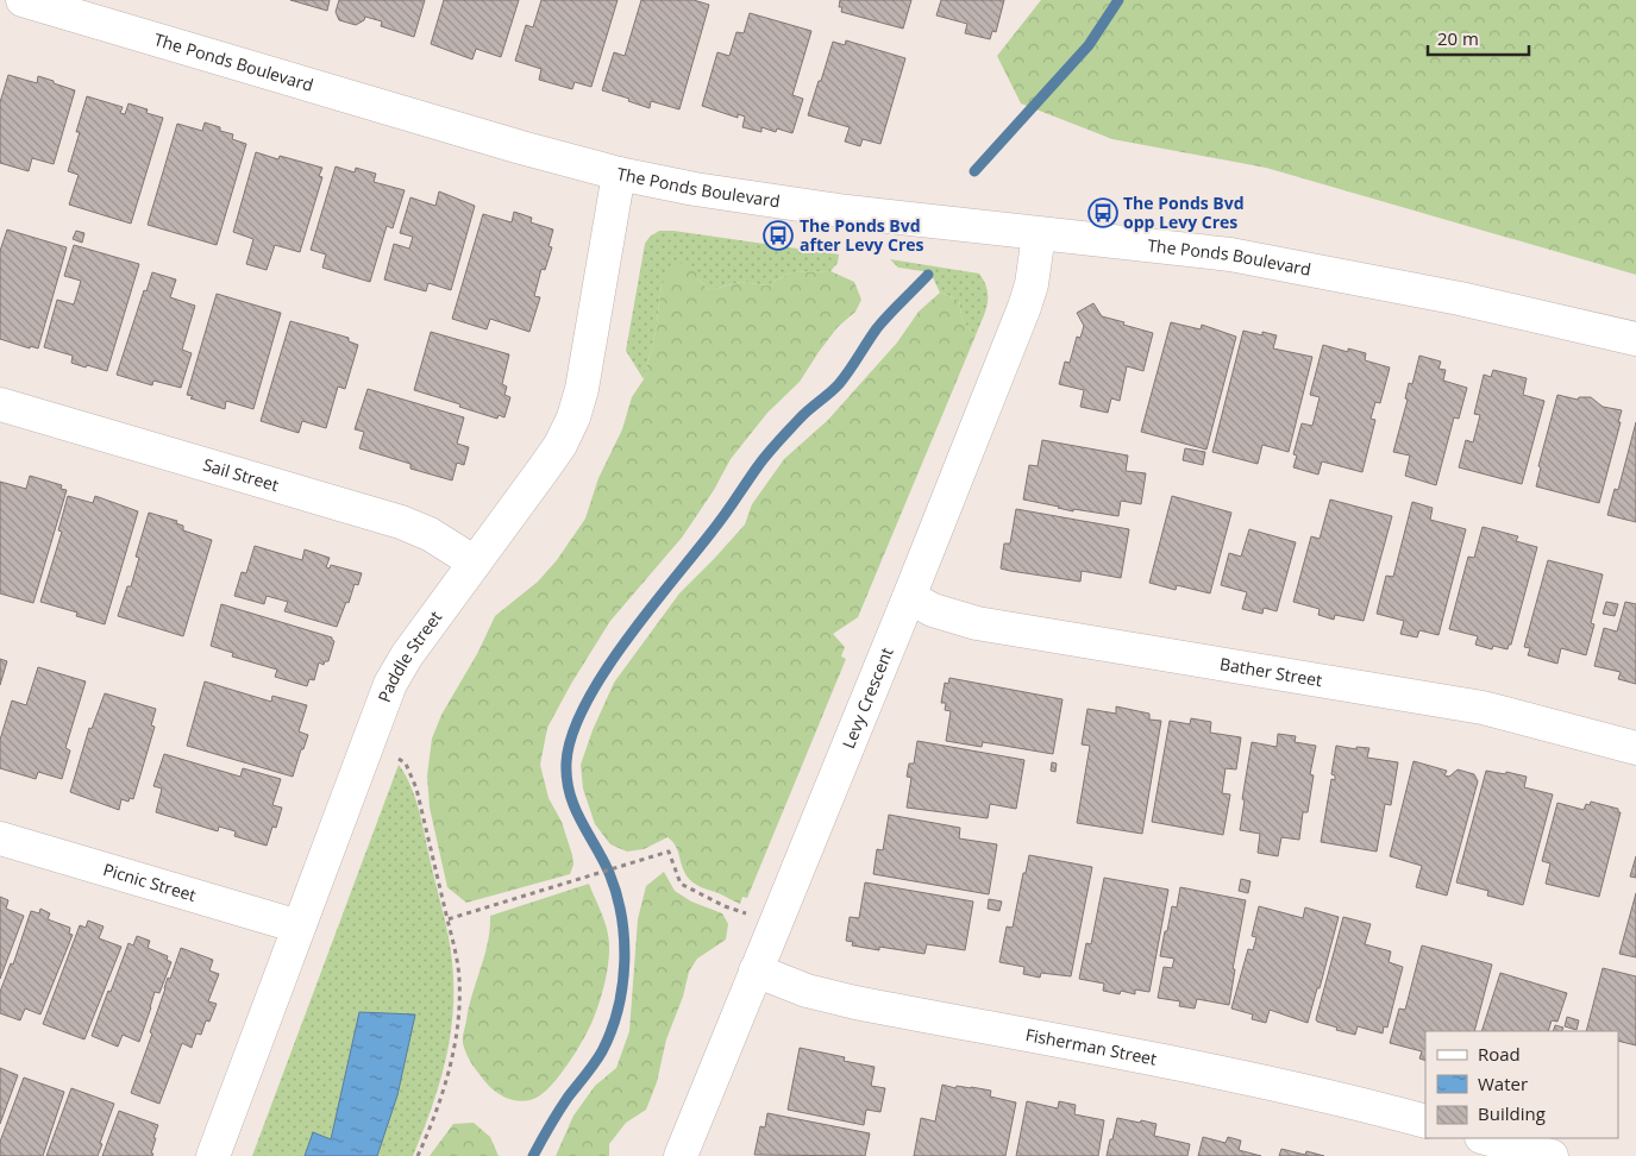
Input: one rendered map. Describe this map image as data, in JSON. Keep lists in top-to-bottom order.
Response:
{
  "streets": {
    "street": [
      "The Ponds Boulevard",
      "Sail Street",
      "Paddle Street",
      "Bather Street",
      "Levy Crescent",
      "Picnic Street",
      "Fisherman Street"
    ]
  },
  "crossings": [
    ["The Ponds Boulevard", "Paddle Street"],
    ["The Ponds Boulevard", "Levy Crescent"],
    ["Sail Street", "Paddle Street"],
    ["Paddle Street", "Picnic Street"],
    ["Bather Street", "Levy Crescent"],
    ["Levy Crescent", "Fisherman Street"]
  ],
  "places": {
    "bus stop": ["The Ponds Bvd opp Levy Cres", "The Ponds Bvd after Levy Cres"]
  },
  "legend": ["Road", "Water", "Building"],
  "scale_bar": "20 m"
}
